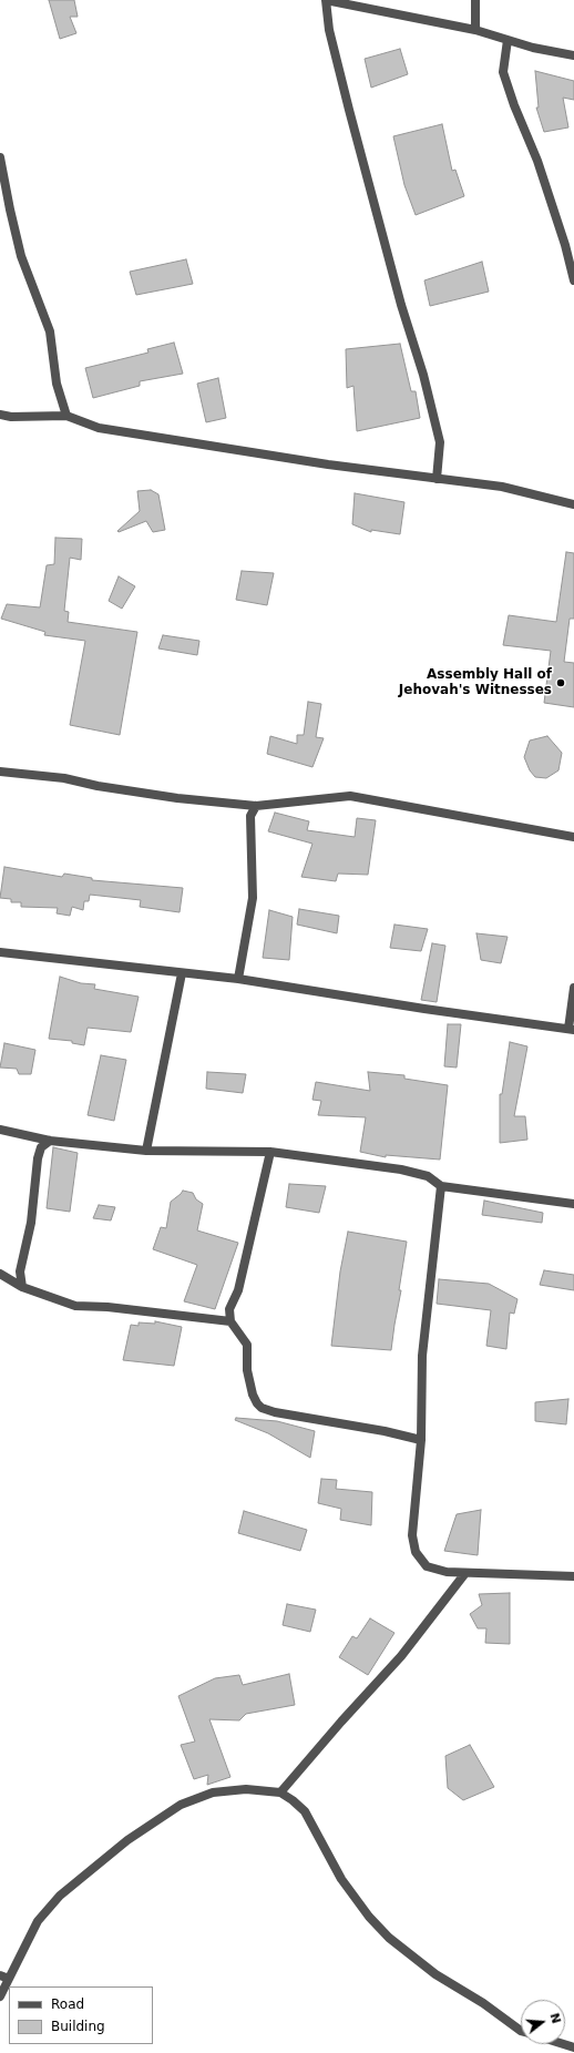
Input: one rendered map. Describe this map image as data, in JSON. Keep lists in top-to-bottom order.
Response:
{
  "places": ["Assembly Hall of Jehovah's Witnesses"],
  "legend": ["Road", "Building"],
  "north": "right"
}
